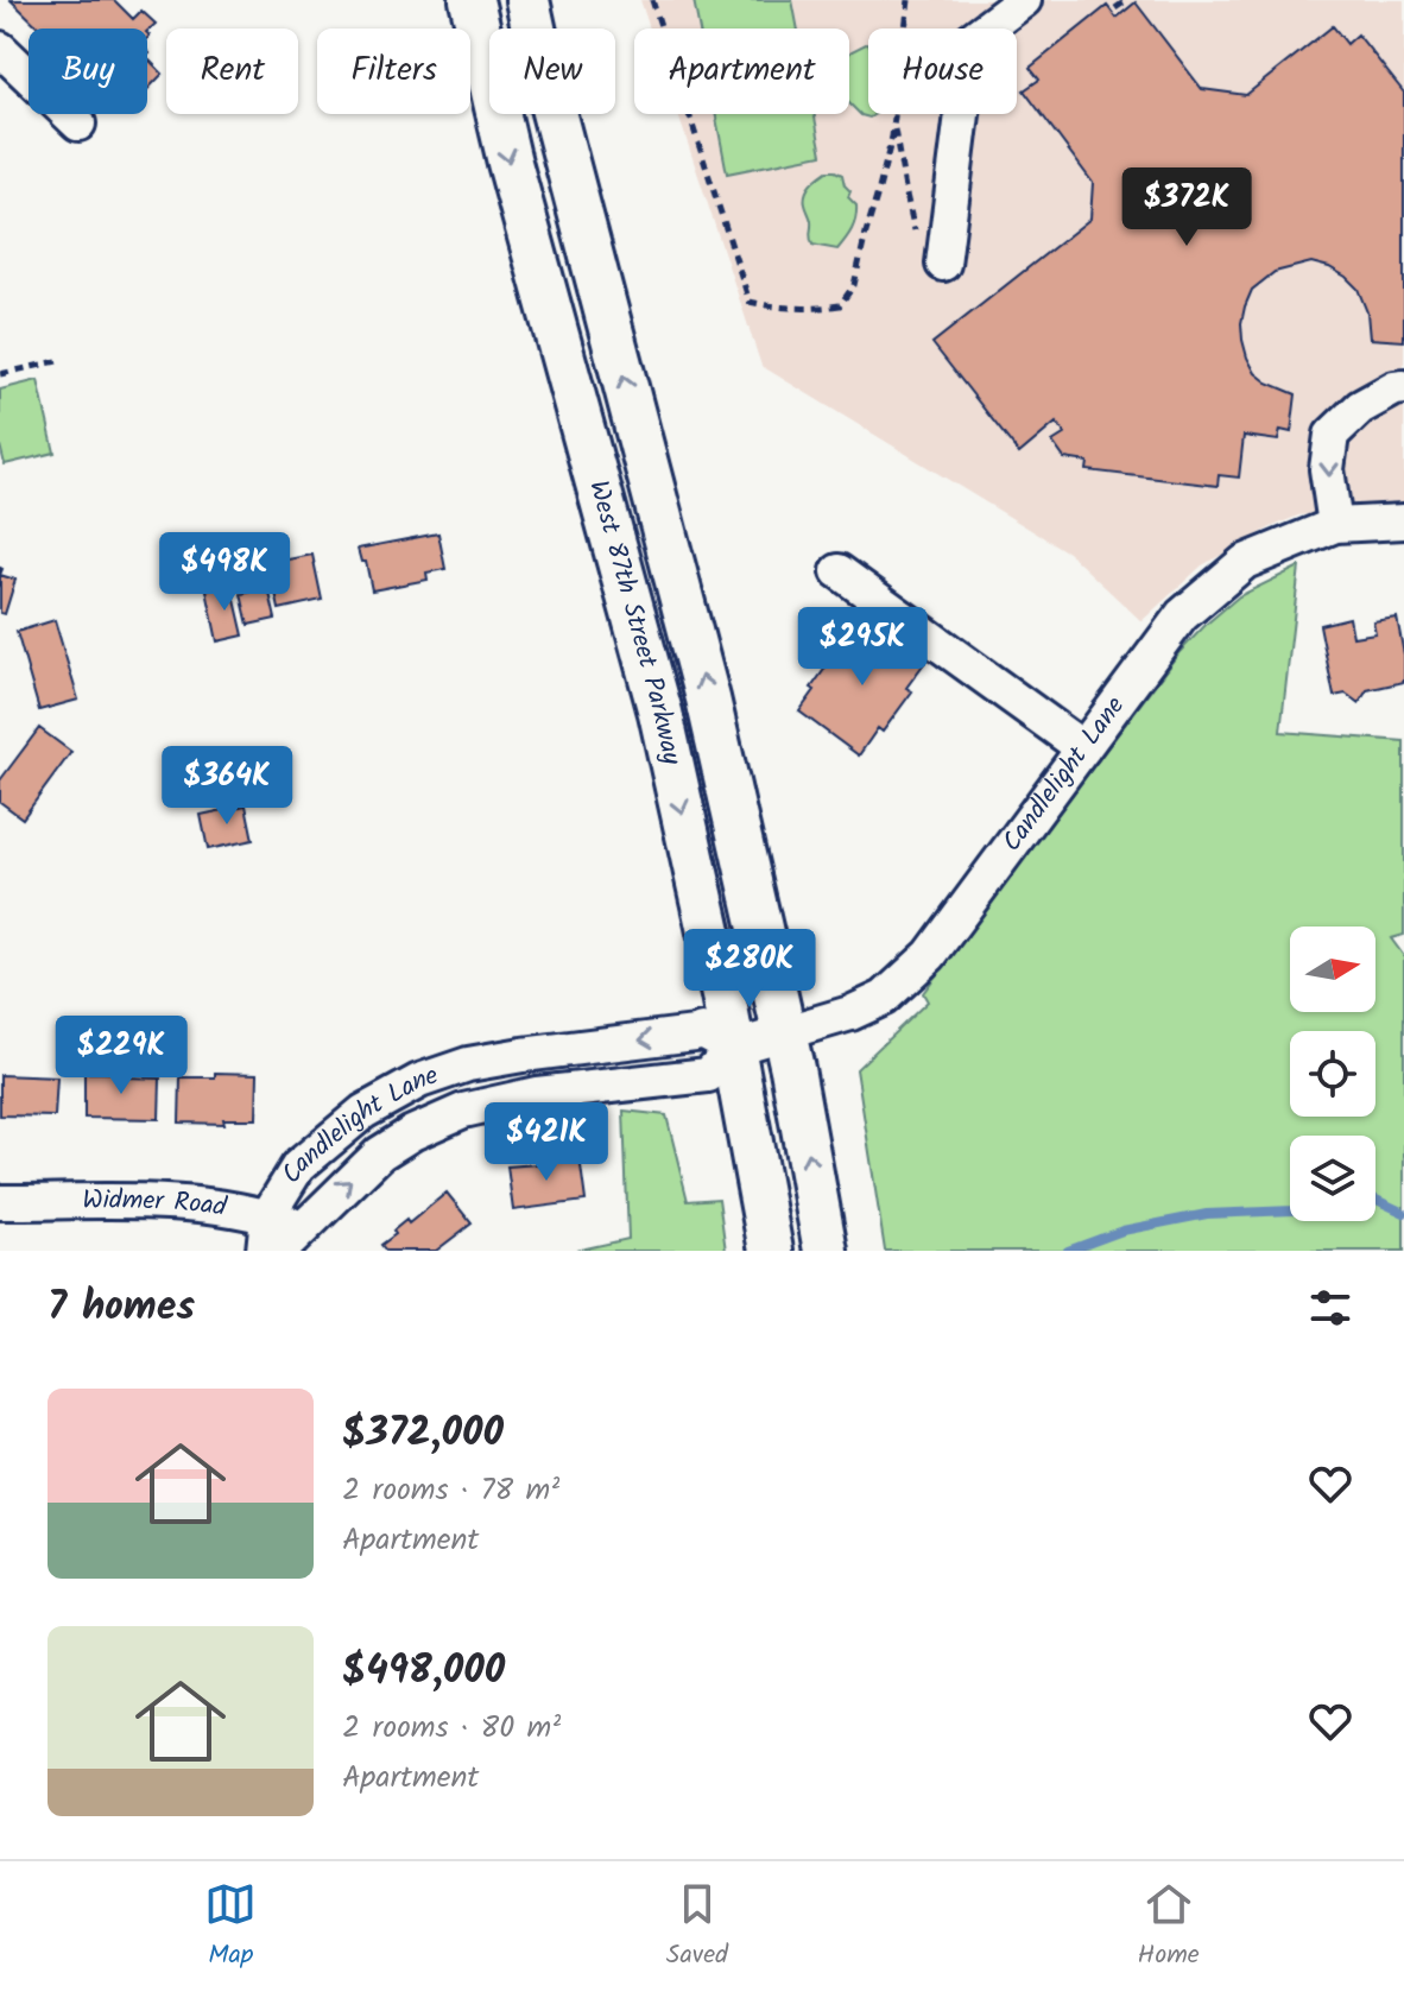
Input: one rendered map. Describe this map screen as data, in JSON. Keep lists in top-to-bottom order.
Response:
{
  "streets": {
    "main road": ["West 87th Street Parkway"],
    "street": ["Candlelight Lane", "Widmer Road"]
  },
  "crossings": [
    ["West 87th Street Parkway", "Candlelight Lane"],
    ["Candlelight Lane", "Widmer Road"]
  ],
  "north": "right",
  "page": {
    "chip": [
      "Buy",
      "Rent",
      "Filters",
      "New",
      "Apartment",
      "House"
    ],
    "price": [
      "$372K",
      "$498K",
      "$295K",
      "$364K",
      "$280K",
      "$229K",
      "$421K"
    ],
    "heading": "7 homes",
    "list": [
      {
        "name": "$372,000",
        "note": "2 rooms · 78 m² · Apartment"
      },
      {
        "name": "$498,000",
        "note": "2 rooms · 80 m² · Apartment"
      }
    ],
    "tabs": ["Map", "Saved", "Home"]
  }
}
